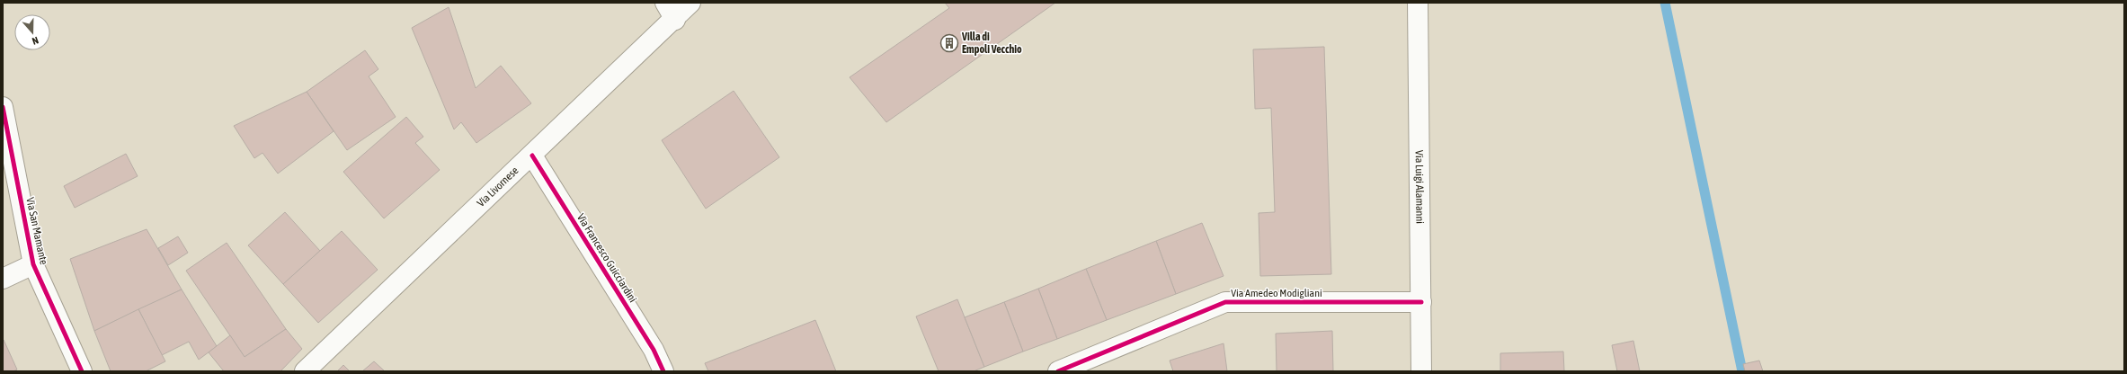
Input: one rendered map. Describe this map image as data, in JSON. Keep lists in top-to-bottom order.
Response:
{
  "streets": {
    "street": [
      "Via Luigi Alamanni",
      "Via Livornese",
      "Via San Mamante",
      "Via Francesco Guicciardini",
      "Via Amedeo Modigliani"
    ]
  },
  "crossings": [
    ["Via Luigi Alamanni", "Via Amedeo Modigliani"],
    ["Via Livornese", "Via Francesco Guicciardini"]
  ],
  "places": {
    "building": ["Villa di Empoli Vecchio"]
  },
  "north": "bottom"
}
